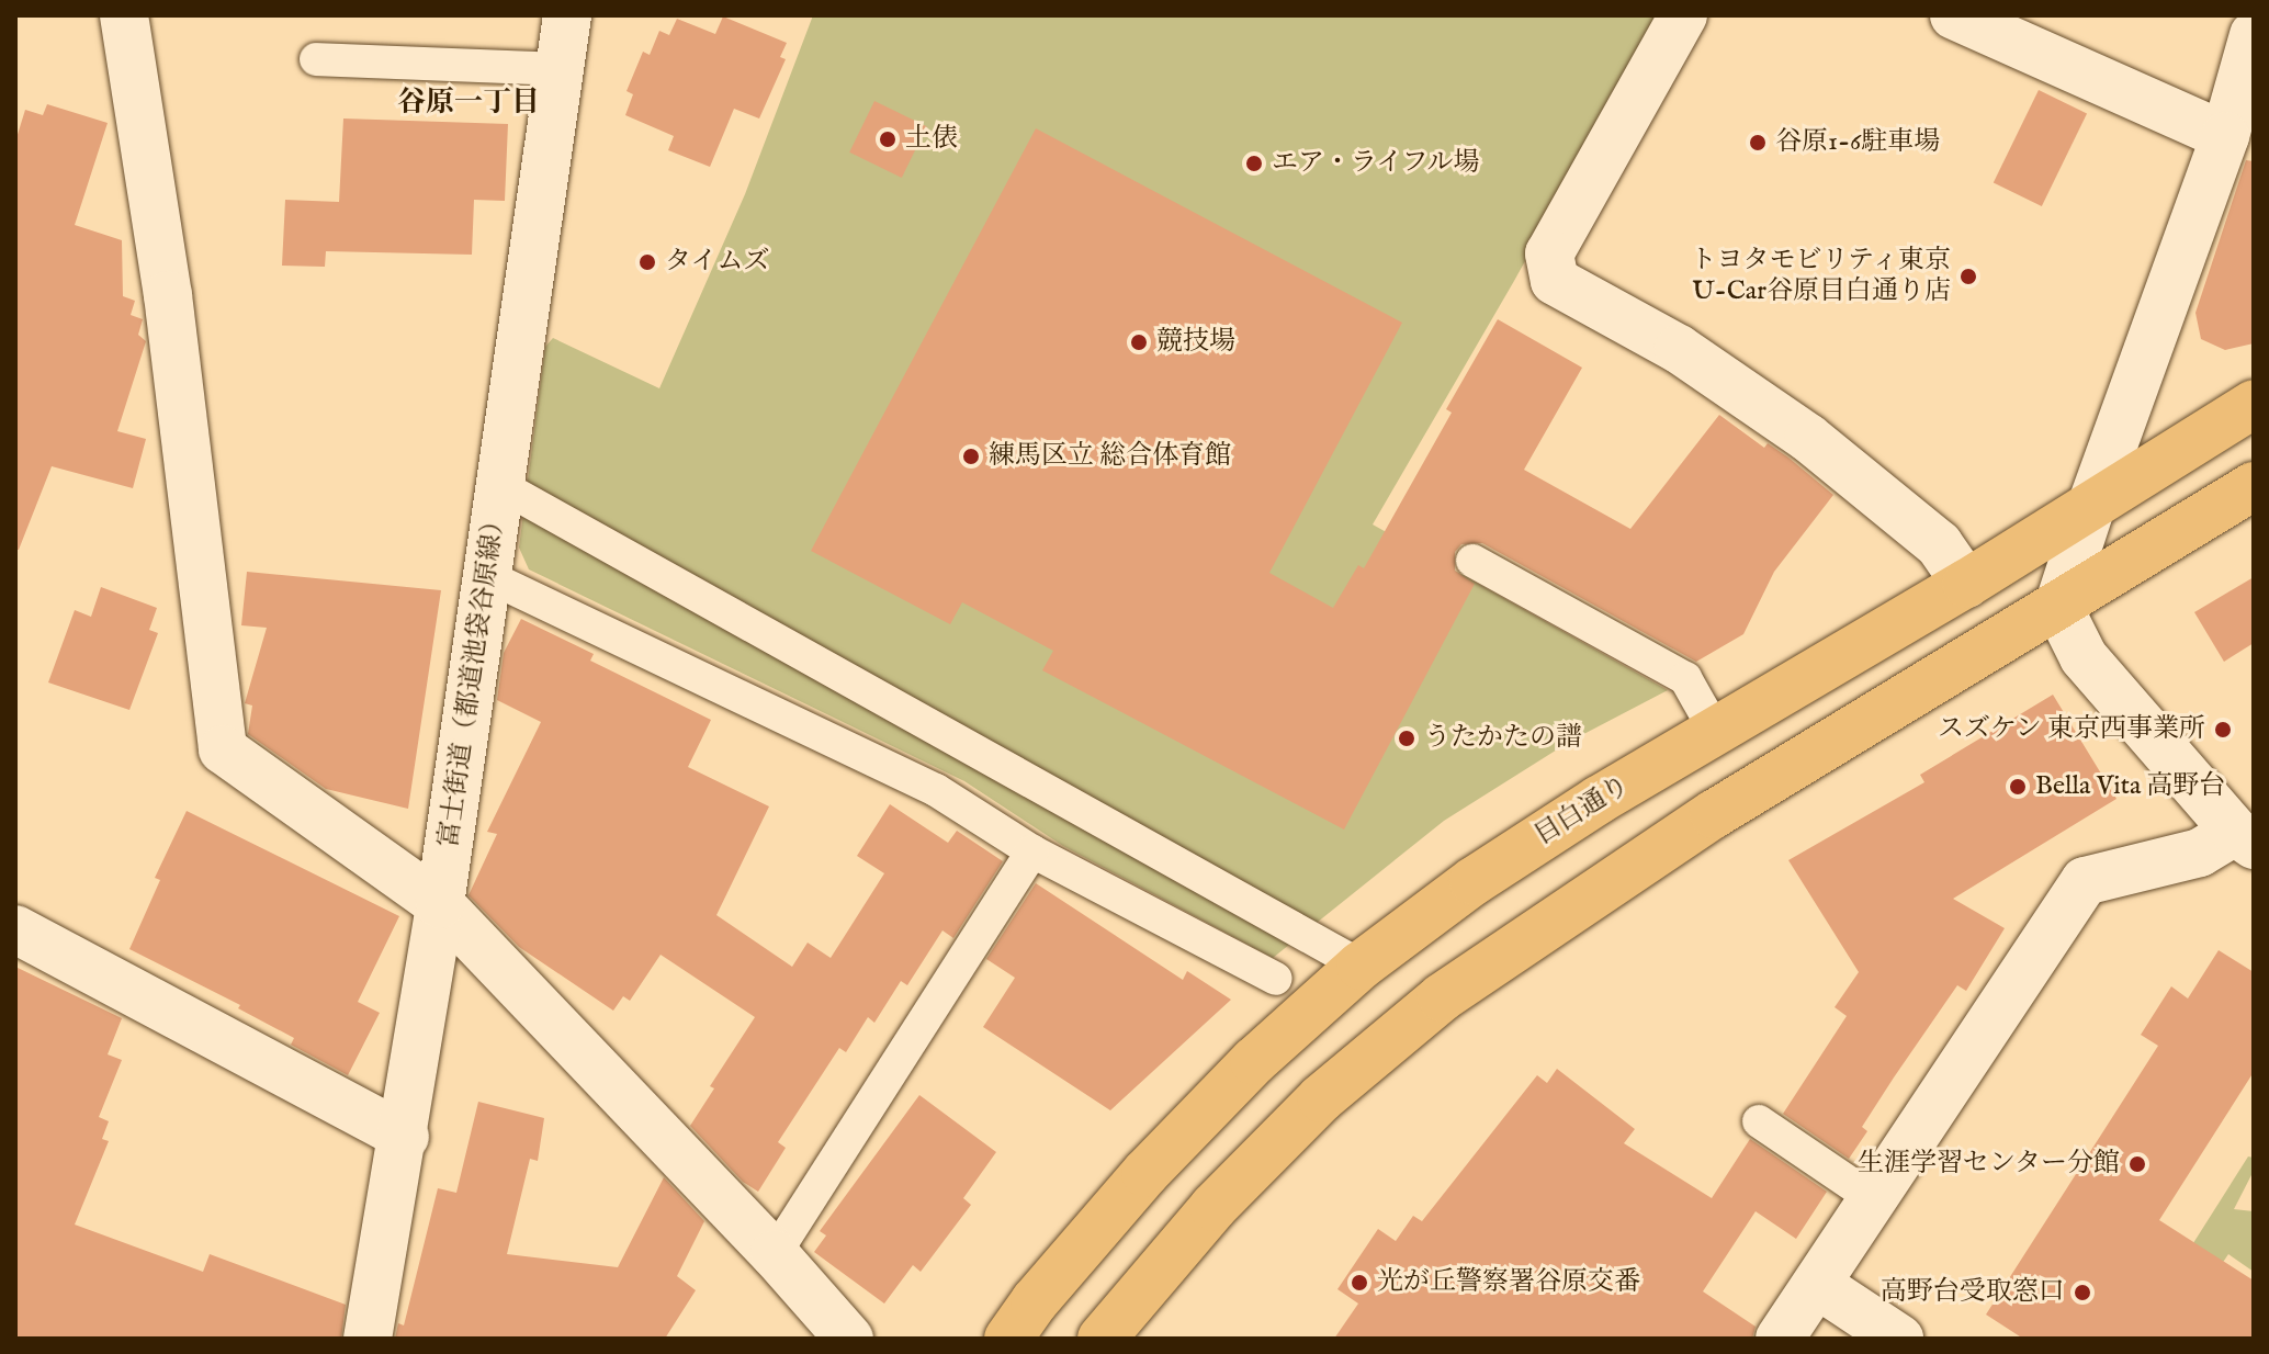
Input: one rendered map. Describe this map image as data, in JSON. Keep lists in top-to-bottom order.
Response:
{
  "streets": {
    "main road": ["目白通り"],
    "street": ["富士街道（都道池袋谷原線）"]
  },
  "districts": ["谷原一丁目"],
  "places": [
    "土俵",
    "谷原1-6駐車場",
    "エア・ライフル場",
    "タイムズ",
    "トヨタモビリティ東京 U-Car谷原目白通り店",
    "競技場",
    "練馬区立 総合体育館",
    "スズケン 東京西事業所",
    "うたかたの譜",
    "Bella Vita 高野台",
    "生涯学習センター分館",
    "光が丘警察署谷原交番",
    "高野台受取窓口"
  ]
}
